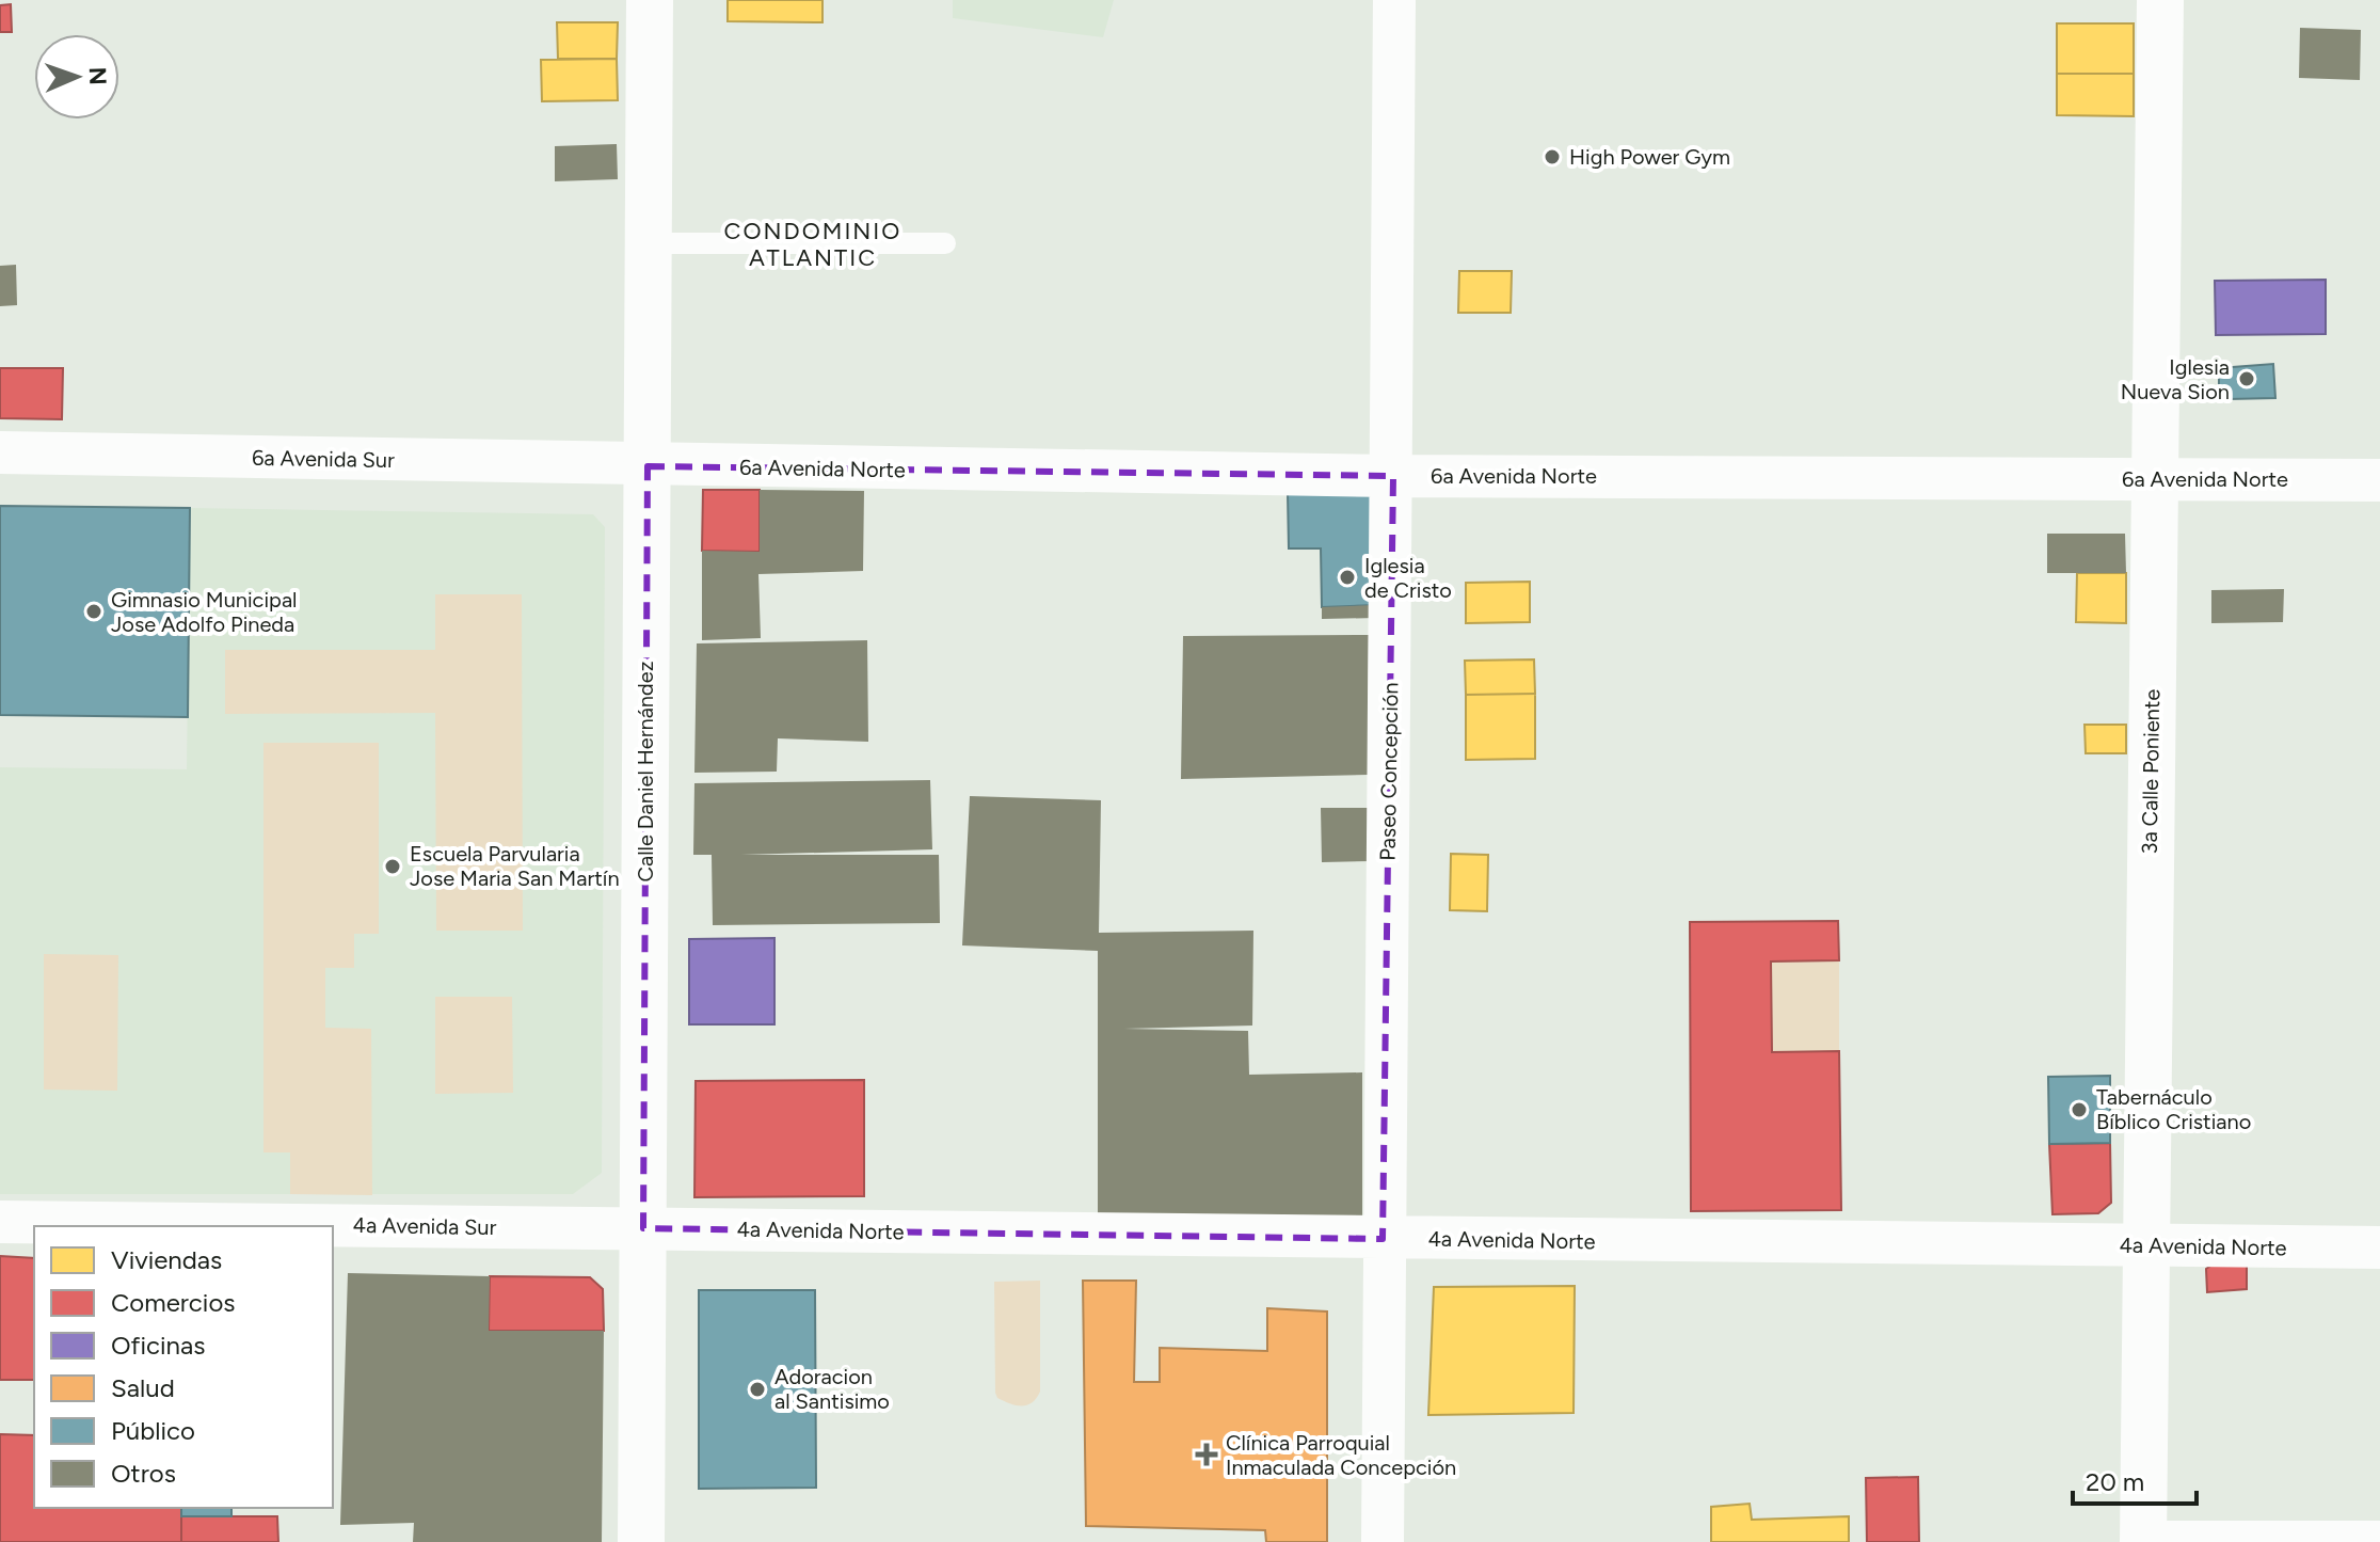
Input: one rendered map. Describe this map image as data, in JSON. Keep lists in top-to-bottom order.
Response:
{
  "streets": {
    "street": [
      "6a Avenida Sur",
      "6a Avenida Norte",
      "Calle Daniel Hernández",
      "Paseo Concepción",
      "3a Calle Poniente",
      "4a Avenida Sur",
      "4a Avenida Norte"
    ]
  },
  "crossings": [
    ["6a Avenida Sur", "6a Avenida Norte"],
    ["6a Avenida Sur", "Calle Daniel Hernández"],
    ["6a Avenida Norte", "Calle Daniel Hernández"],
    ["6a Avenida Norte", "Paseo Concepción"],
    ["6a Avenida Norte", "3a Calle Poniente"],
    ["Calle Daniel Hernández", "4a Avenida Sur"],
    ["Calle Daniel Hernández", "4a Avenida Norte"],
    ["Paseo Concepción", "4a Avenida Norte"],
    ["3a Calle Poniente", "4a Avenida Norte"],
    ["4a Avenida Sur", "4a Avenida Norte"]
  ],
  "districts": ["CONDOMINIO ATLANTIC"],
  "places": {
    "other": [
      "High Power Gym",
      "Iglesia Nueva Sion",
      "Iglesia de Cristo",
      "Gimnasio Municipal Jose Adolfo Pineda",
      "Escuela Parvularia Jose Maria San Martín",
      "Tabernáculo Bíblico Cristiano",
      "Adoracion al Santisimo"
    ],
    "health": ["Clínica Parroquial Inmaculada Concepción"]
  },
  "legend": [
    "Viviendas",
    "Comercios",
    "Oficinas",
    "Salud",
    "Público",
    "Otros"
  ],
  "scale_bar": "20 m",
  "north": "right"
}
